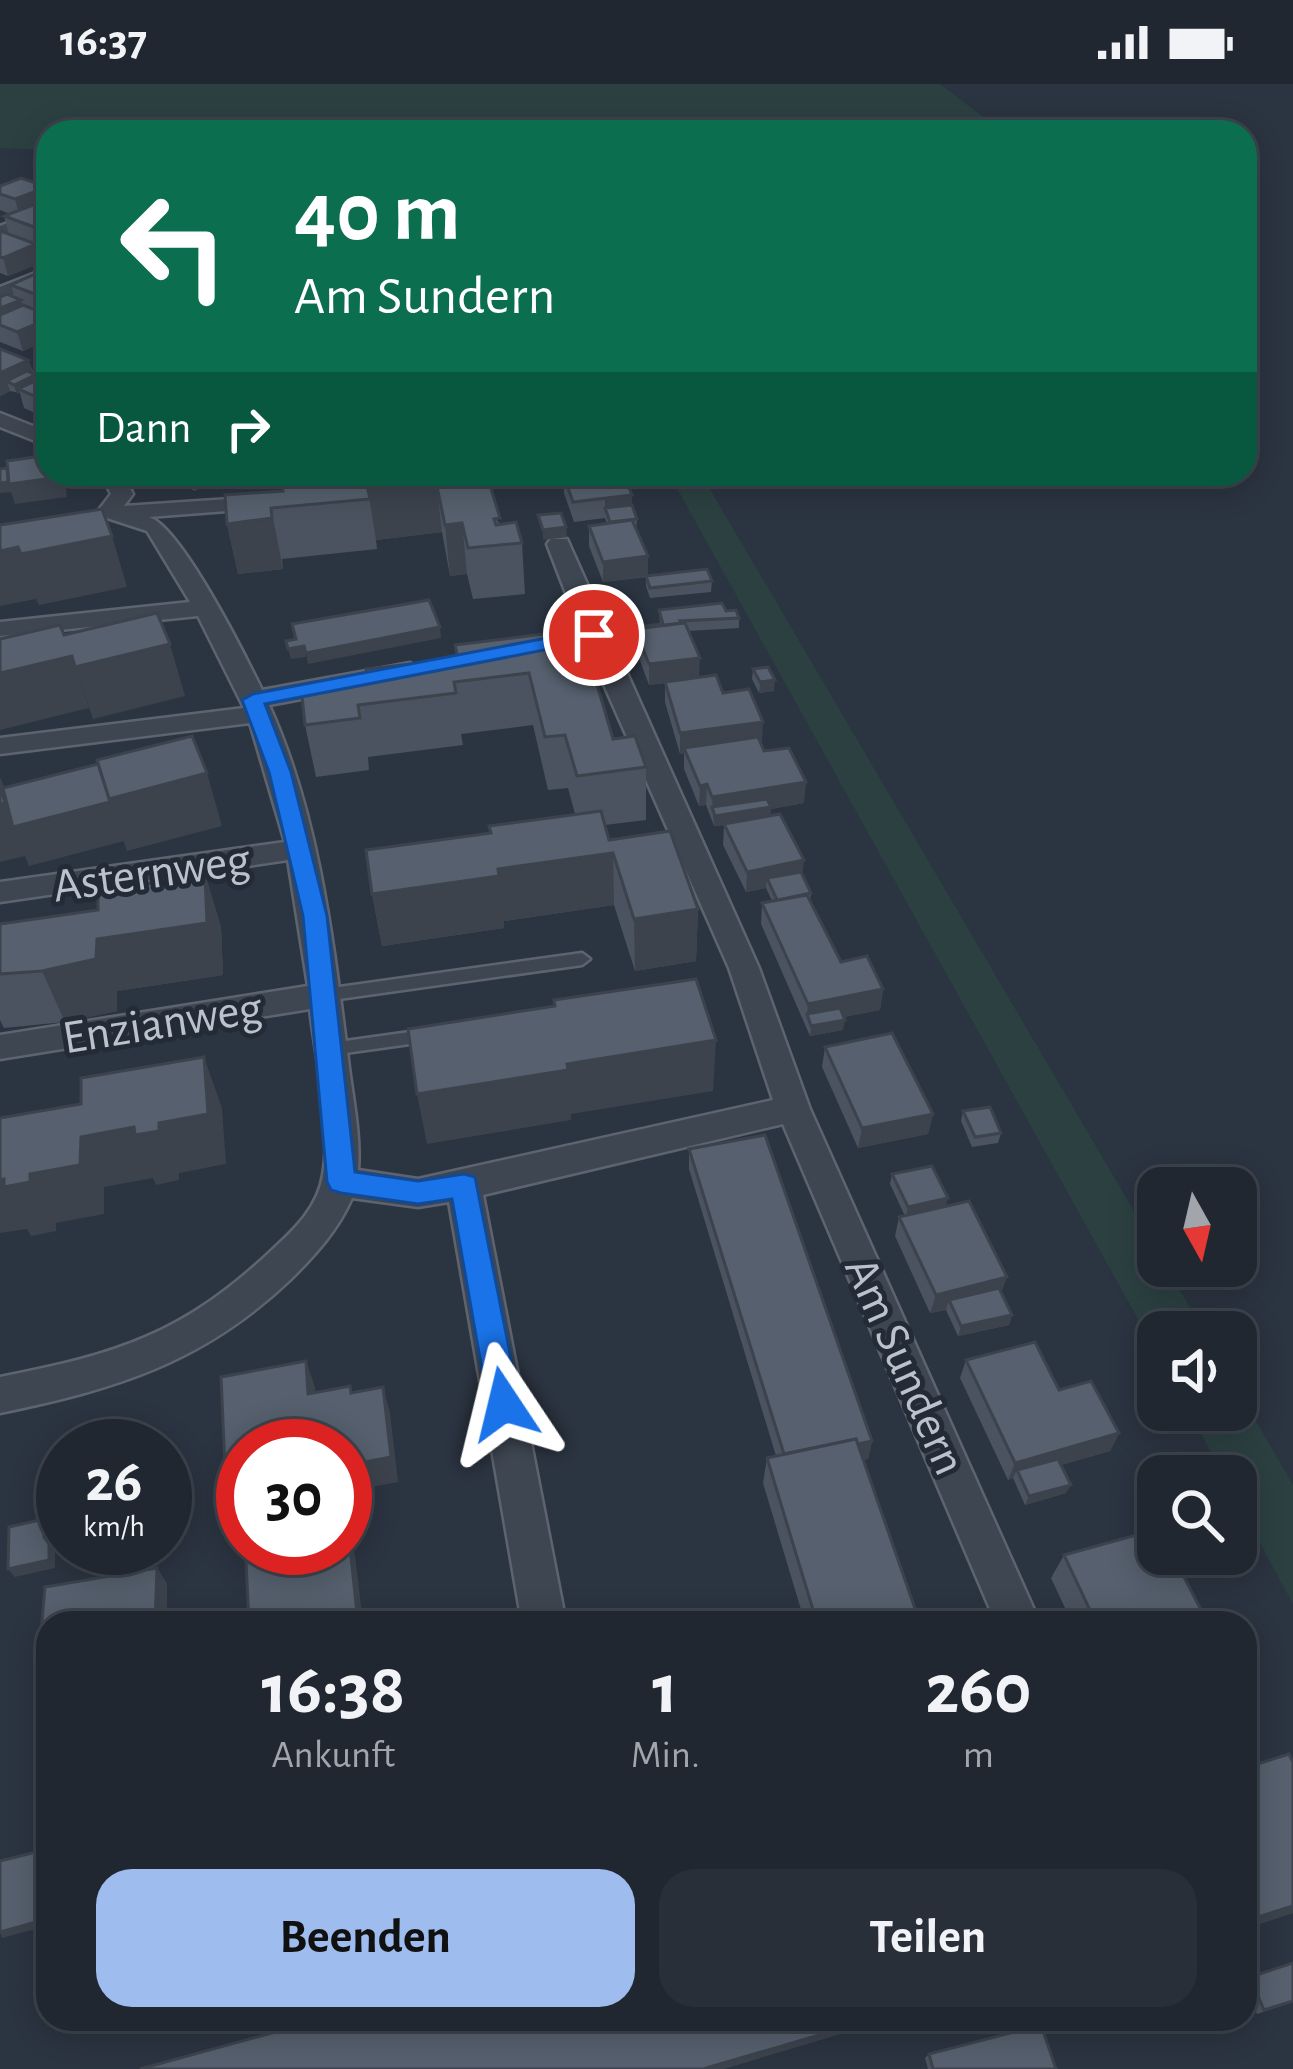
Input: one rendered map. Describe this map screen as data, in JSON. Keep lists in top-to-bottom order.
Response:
{
  "streets": {
    "street": ["Asternweg", "Enzianweg", "Am Sundern"]
  },
  "north": "bottom",
  "page": {
    "status": "16:37",
    "turn": ["40 m", "Am Sundern"],
    "then": "Dann",
    "speed": "26 km/h",
    "limit": "30",
    "eta": [
      "16:38",
      "Ankunft",
      "1",
      "Min.",
      "260",
      "m"
    ],
    "buttons": ["Beenden", "Teilen"]
  }
}
